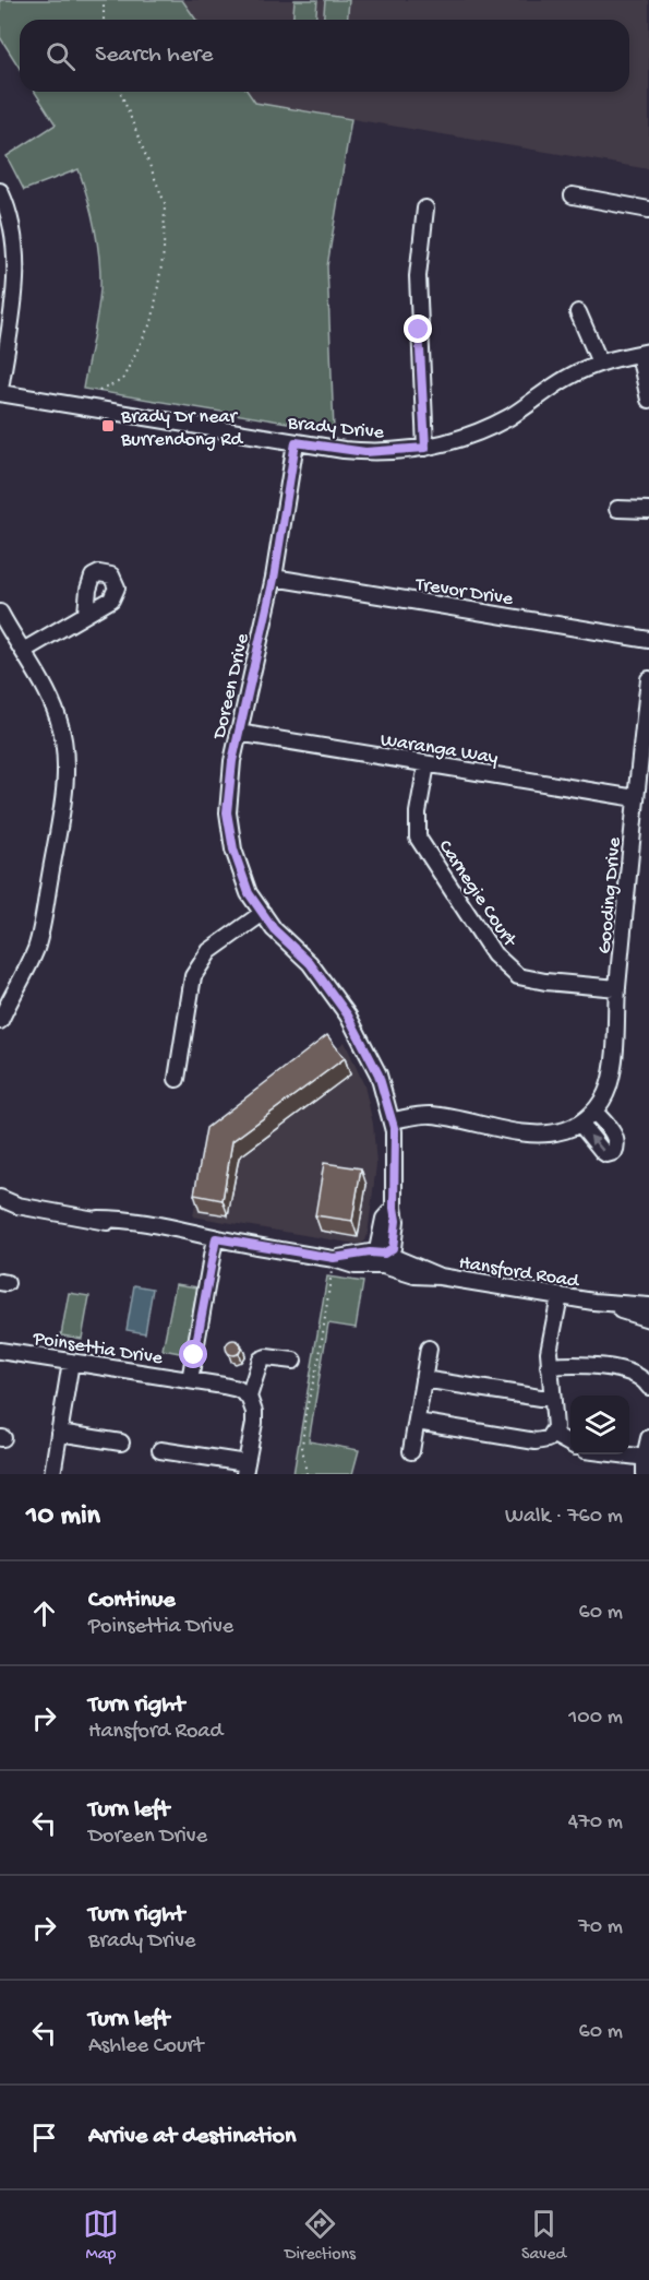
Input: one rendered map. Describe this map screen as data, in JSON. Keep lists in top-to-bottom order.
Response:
{
  "streets": {
    "street": [
      "Brady Drive",
      "Trevor Drive",
      "Doreen Drive",
      "Waranga Way",
      "Carnegie Court",
      "Gooding Drive",
      "Hansford Road",
      "Poinsettia Drive"
    ]
  },
  "crossings": [
    ["Brady Drive", "Doreen Drive"],
    ["Trevor Drive", "Doreen Drive"],
    ["Doreen Drive", "Waranga Way"],
    ["Doreen Drive", "Gooding Drive"],
    ["Doreen Drive", "Hansford Road"],
    ["Waranga Way", "Carnegie Court"],
    ["Waranga Way", "Gooding Drive"],
    ["Carnegie Court", "Gooding Drive"]
  ],
  "places": {
    "transit": ["Brady Dr near Burrendong Rd"]
  },
  "page": {
    "search": "Search here",
    "heading": ["10 min", "Walk · 760 m"],
    "list": [
      ["Continue", "Poinsettia Drive", "60 m"],
      ["Turn right", "Hansford Road", "100 m"],
      ["Turn left", "Doreen Drive", "470 m"],
      ["Turn right", "Brady Drive", "70 m"],
      ["Turn left", "Ashlee Court", "60 m"],
      "Arrive at destination"
    ],
    "nav": ["Map", "Directions", "Saved"]
  }
}
